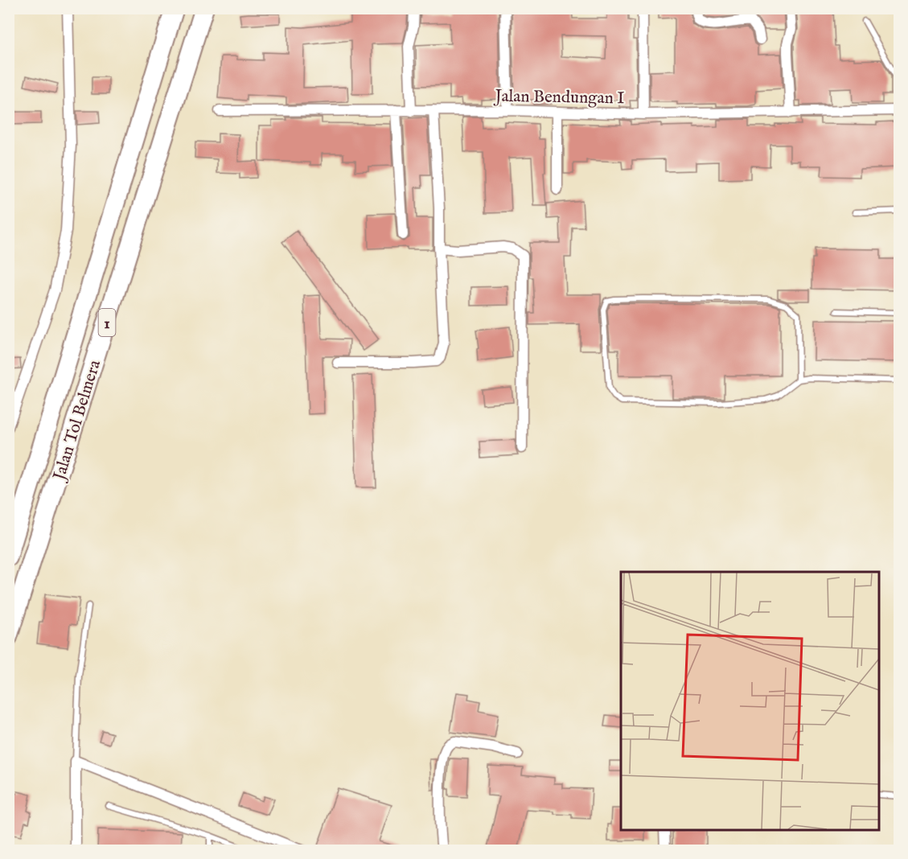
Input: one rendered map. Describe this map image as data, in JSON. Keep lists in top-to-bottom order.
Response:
{
  "streets": {
    "highway": ["1", "Jalan Tol Belmera"],
    "street": ["Jalan Bendungan I"]
  }
}
